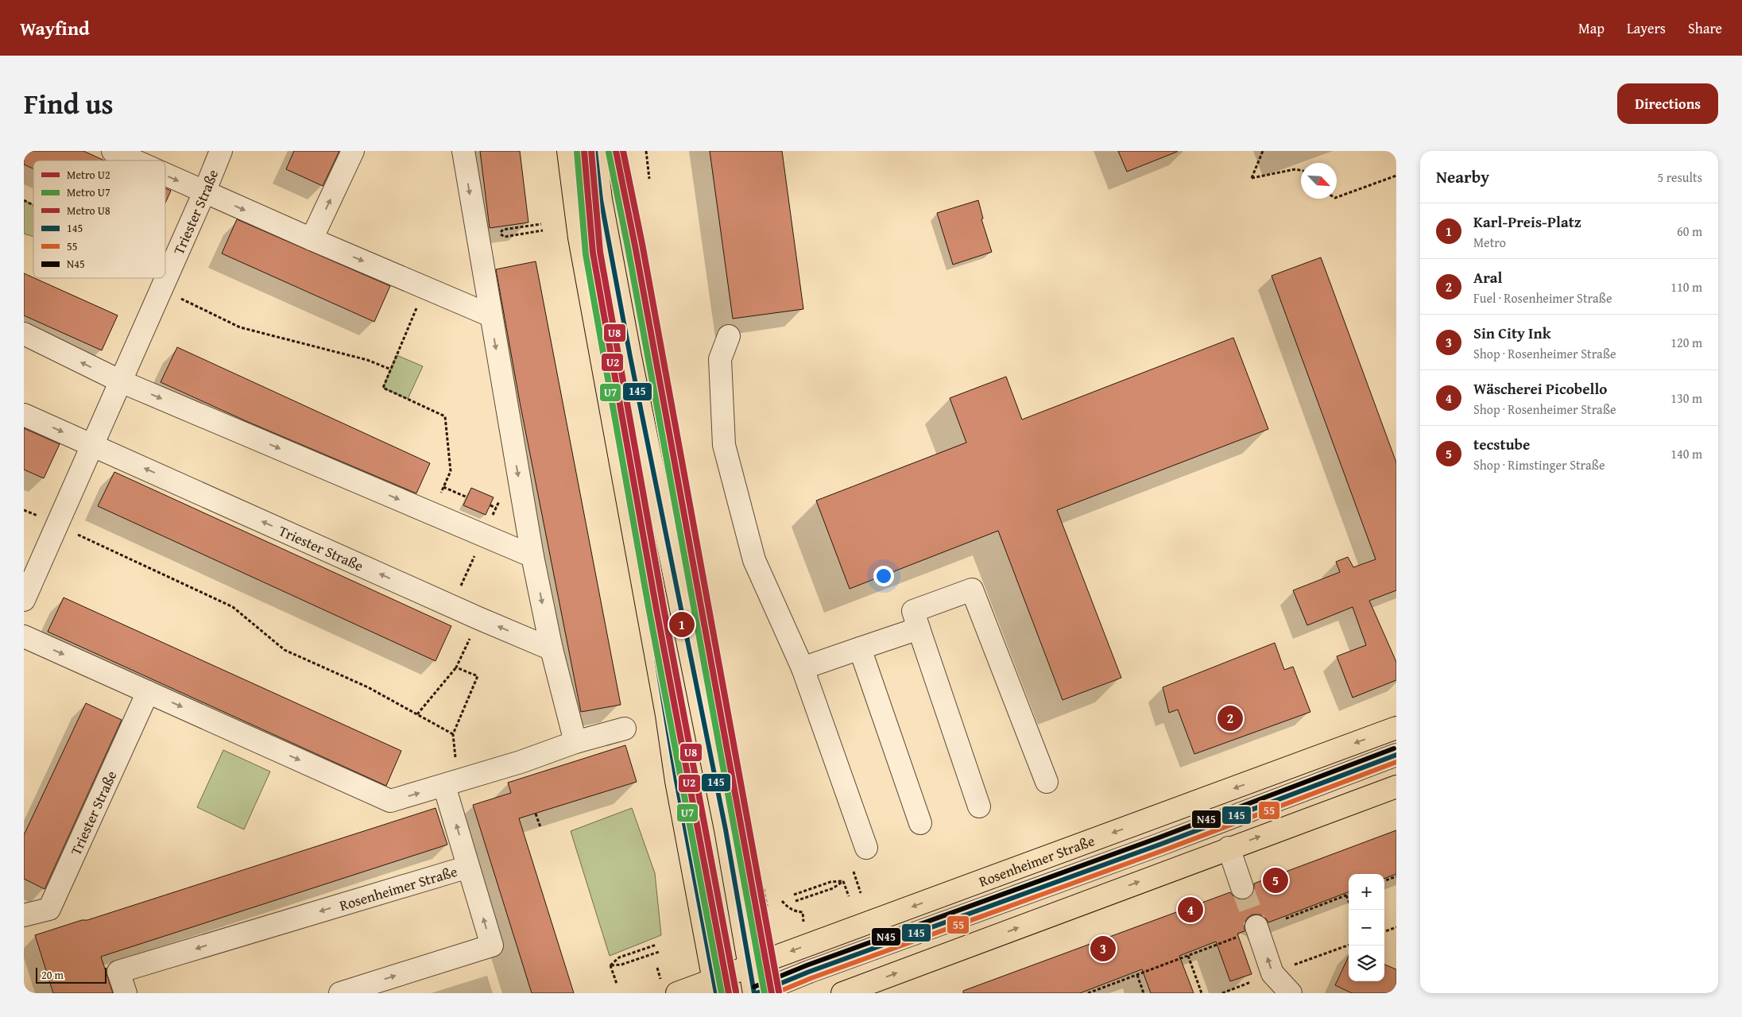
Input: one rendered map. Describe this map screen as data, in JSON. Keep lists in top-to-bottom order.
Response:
{
  "streets": {
    "main road": ["Rosenheimer Straße"],
    "street": ["Triester Straße"]
  },
  "lines": [
    "metro line U2",
    "metro line U8",
    "transit line 145",
    "metro line U7",
    "transit line N45",
    "transit line 55"
  ],
  "legend": [
    "Metro U2",
    "Metro U7",
    "Metro U8",
    "145",
    "55",
    "N45"
  ],
  "scale_bar": "20 m",
  "north": "bottom right",
  "page": {
    "header": "Wayfind",
    "nav": ["Map", "Layers", "Share"],
    "title": "Find us",
    "buttons": "Directions",
    "heading": ["Nearby", "5 results"],
    "list": [
      {
        "mark": "1",
        "name": "Karl-Preis-Platz",
        "note": "Metro",
        "value": "60 m"
      },
      {
        "mark": "2",
        "name": "Aral",
        "note": "Fuel · Rosenheimer Straße",
        "value": "110 m"
      },
      {
        "mark": "3",
        "name": "Sin City Ink",
        "note": "Shop · Rosenheimer Straße",
        "value": "120 m"
      },
      {
        "mark": "4",
        "name": "Wäscherei Picobello",
        "note": "Shop · Rosenheimer Straße",
        "value": "130 m"
      },
      {
        "mark": "5",
        "name": "tecstube",
        "note": "Shop · Rimstinger Straße",
        "value": "140 m"
      }
    ],
    "pins": [
      "1",
      "2",
      "5",
      "4",
      "3"
    ],
    "map_buttons": ["+", "−"],
    "scale": "20 m"
  }
}
